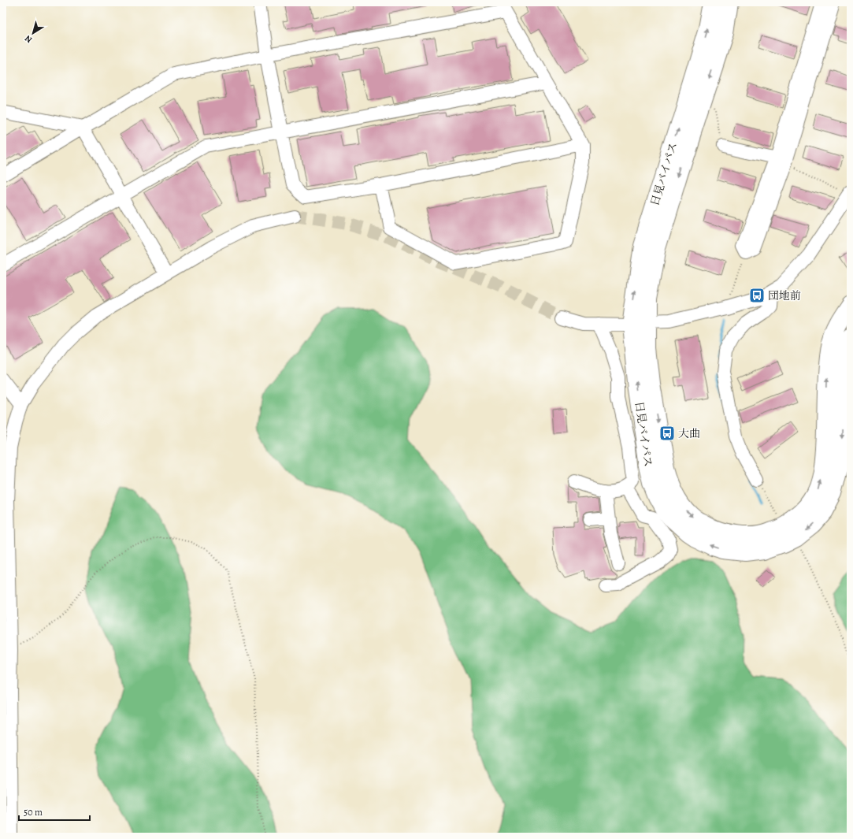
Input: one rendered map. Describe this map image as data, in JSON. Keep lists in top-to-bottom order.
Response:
{
  "streets": {
    "highway": ["日見バイパス"]
  },
  "places": {
    "bus stop": ["団地前", "大曲"]
  },
  "scale_bar": "50 m",
  "north": "bottom left"
}
